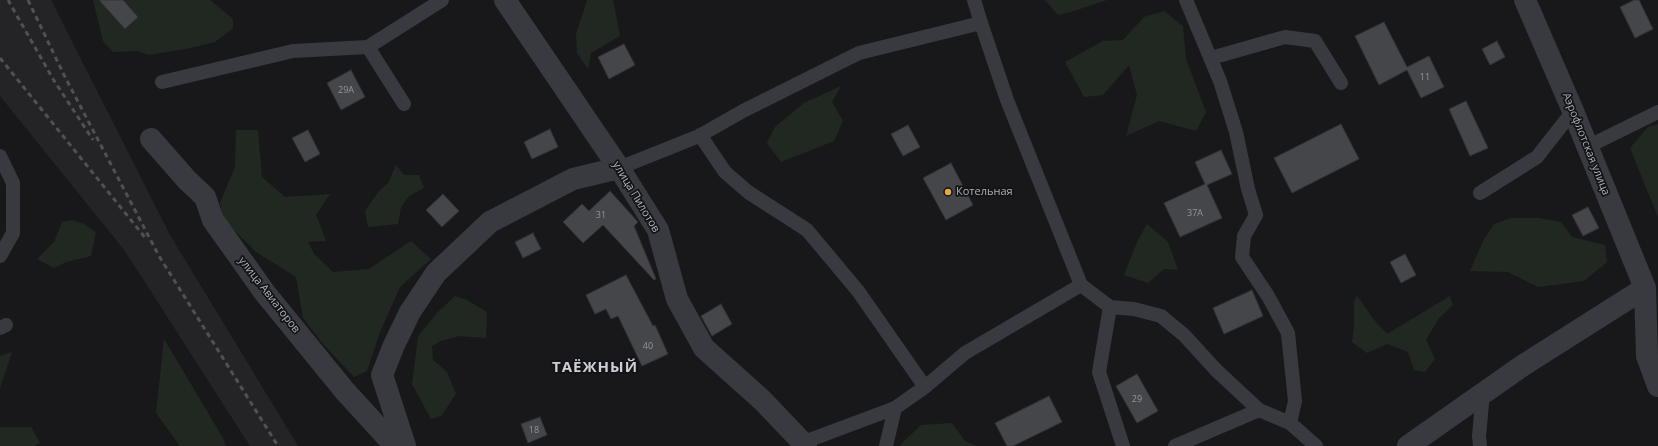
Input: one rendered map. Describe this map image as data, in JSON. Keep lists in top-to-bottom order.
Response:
{
  "streets": {
    "street": ["Аэрофлотская улица", "улица Пилотов", "улица Авиаторов"]
  },
  "districts": ["ТАЁЖНЫЙ"],
  "places": ["Котельная"],
  "house_numbers": [
    "11",
    "29А",
    "37А",
    "31",
    "40",
    "29",
    "18"
  ]
}
